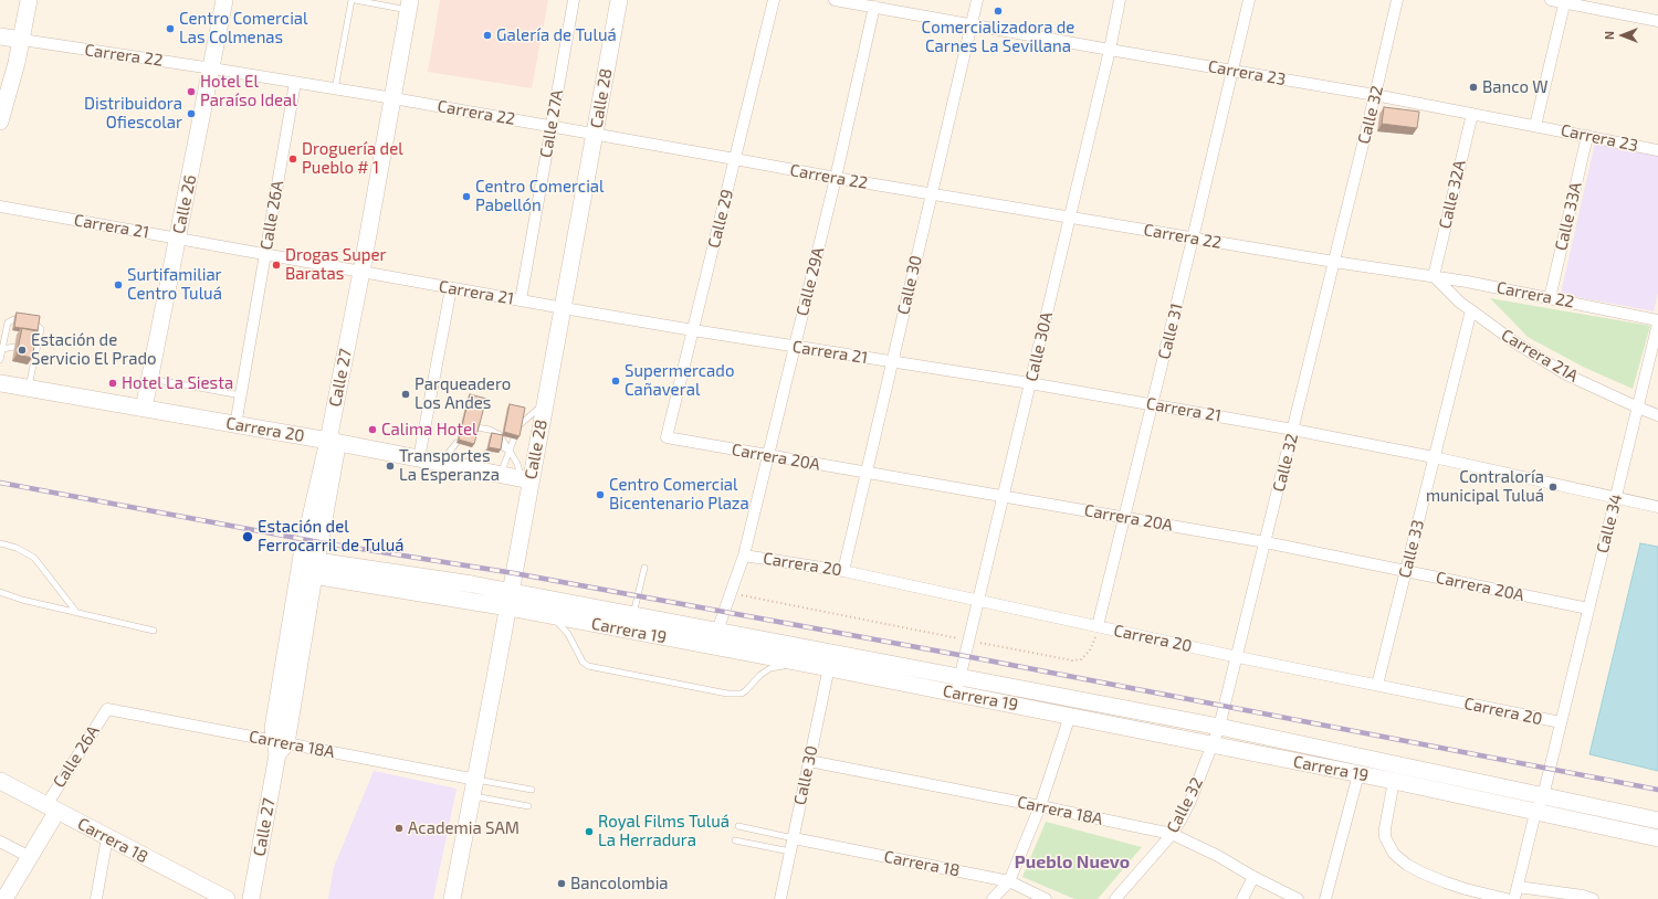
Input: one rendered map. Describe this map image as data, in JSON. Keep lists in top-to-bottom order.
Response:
{
  "streets": {
    "main road": [
      "Carrera 22",
      "Calle 28",
      "Calle 26",
      "Calle 26A",
      "Calle 27",
      "Carrera 20",
      "Carrera 19",
      "Carrera 18"
    ],
    "street": [
      "Carrera 23",
      "Calle 32",
      "Calle 27A",
      "Calle 32A",
      "Calle 33A",
      "Calle 29",
      "Carrera 21",
      "Calle 29A",
      "Calle 30",
      "Calle 31",
      "Calle 30A",
      "Carrera 21A",
      "Carrera 20A",
      "Calle 34",
      "Calle 33",
      "Carrera 18A"
    ]
  },
  "crossings": [
    ["Carrera 22", "Calle 28"],
    ["Carrera 22", "Calle 32"],
    ["Carrera 22", "Calle 27A"],
    ["Carrera 22", "Calle 32A"],
    ["Carrera 22", "Calle 26"],
    ["Carrera 22", "Calle 26A"],
    ["Carrera 22", "Calle 33A"],
    ["Carrera 22", "Calle 29"],
    ["Carrera 22", "Calle 29A"],
    ["Carrera 22", "Calle 30"],
    ["Carrera 22", "Calle 31"],
    ["Carrera 22", "Calle 30A"],
    ["Carrera 22", "Carrera 21A"],
    ["Carrera 22", "Calle 27"],
    ["Carrera 22", "Calle 34"],
    ["Carrera 23", "Calle 32"],
    ["Carrera 23", "Calle 32A"],
    ["Carrera 23", "Calle 33A"],
    ["Carrera 23", "Calle 29A"],
    ["Carrera 23", "Calle 30"],
    ["Carrera 23", "Calle 31"],
    ["Carrera 23", "Calle 30A"],
    ["Calle 28", "Carrera 21"],
    ["Calle 28", "Carrera 20"],
    ["Calle 28", "Carrera 19"],
    ["Calle 28", "Carrera 18A"],
    ["Calle 32", "Carrera 21"],
    ["Calle 32", "Carrera 20"],
    ["Calle 32", "Carrera 20A"],
    ["Calle 32", "Carrera 19"],
    ["Calle 32", "Carrera 18A"],
    ["Calle 27A", "Carrera 21"],
    ["Calle 32A", "Carrera 21A"],
    ["Calle 26", "Carrera 21"],
    ["Calle 26", "Carrera 20"],
    ["Calle 26A", "Carrera 21"],
    ["Calle 26A", "Carrera 20"],
    ["Calle 26A", "Carrera 18A"],
    ["Calle 26A", "Carrera 18"],
    ["Calle 29", "Carrera 21"],
    ["Calle 29", "Carrera 20A"],
    ["Carrera 21", "Calle 29A"],
    ["Carrera 21", "Calle 30"],
    ["Carrera 21", "Calle 31"],
    ["Carrera 21", "Calle 30A"],
    ["Carrera 21", "Calle 27"],
    ["Carrera 21", "Calle 34"],
    ["Carrera 21", "Calle 33"],
    ["Calle 29A", "Carrera 20"],
    ["Calle 29A", "Carrera 20A"],
    ["Calle 29A", "Carrera 19"],
    ["Calle 30", "Carrera 20"],
    ["Calle 30", "Carrera 20A"],
    ["Calle 30", "Carrera 19"],
    ["Calle 30", "Carrera 18A"],
    ["Calle 30", "Carrera 18"],
    ["Calle 31", "Carrera 20"],
    ["Calle 31", "Carrera 20A"],
    ["Calle 30A", "Carrera 20"],
    ["Calle 30A", "Carrera 20A"],
    ["Calle 30A", "Carrera 19"],
    ["Carrera 21A", "Calle 34"],
    ["Carrera 21A", "Calle 33"],
    ["Calle 27", "Carrera 20"],
    ["Calle 27", "Carrera 19"],
    ["Calle 27", "Carrera 18A"],
    ["Carrera 20", "Calle 34"],
    ["Carrera 20", "Calle 33"],
    ["Carrera 20A", "Calle 34"],
    ["Carrera 20A", "Calle 33"],
    ["Calle 34", "Carrera 19"]
  ],
  "districts": ["Pueblo Nuevo"],
  "places": [
    "Comercializadora de Carnes La Sevillana",
    "Centro Comercial Las Colmenas",
    "Galería de Tuluá",
    "Banco W",
    "Hotel El Paraíso Ideal",
    "Distribuidora Ofiescolar",
    "Droguería del Pueblo # 1",
    "Centro Comercial Pabellón",
    "Drogas Super Baratas",
    "Surtifamiliar Centro Tuluá",
    "Estación de Servicio El Prado",
    "Supermercado Cañaveral",
    "Hotel La Siesta",
    "Parqueadero Los Andes",
    "Calima Hotel",
    "Transportes La Esperanza",
    "Contraloría municipal Tuluá",
    "Centro Comercial Bicentenario Plaza",
    "Estación del Ferrocarril de Tuluá",
    "Academia SAM",
    "Royal Films Tuluá La Herradura",
    "Bancolombia"
  ],
  "north": "left"
}
